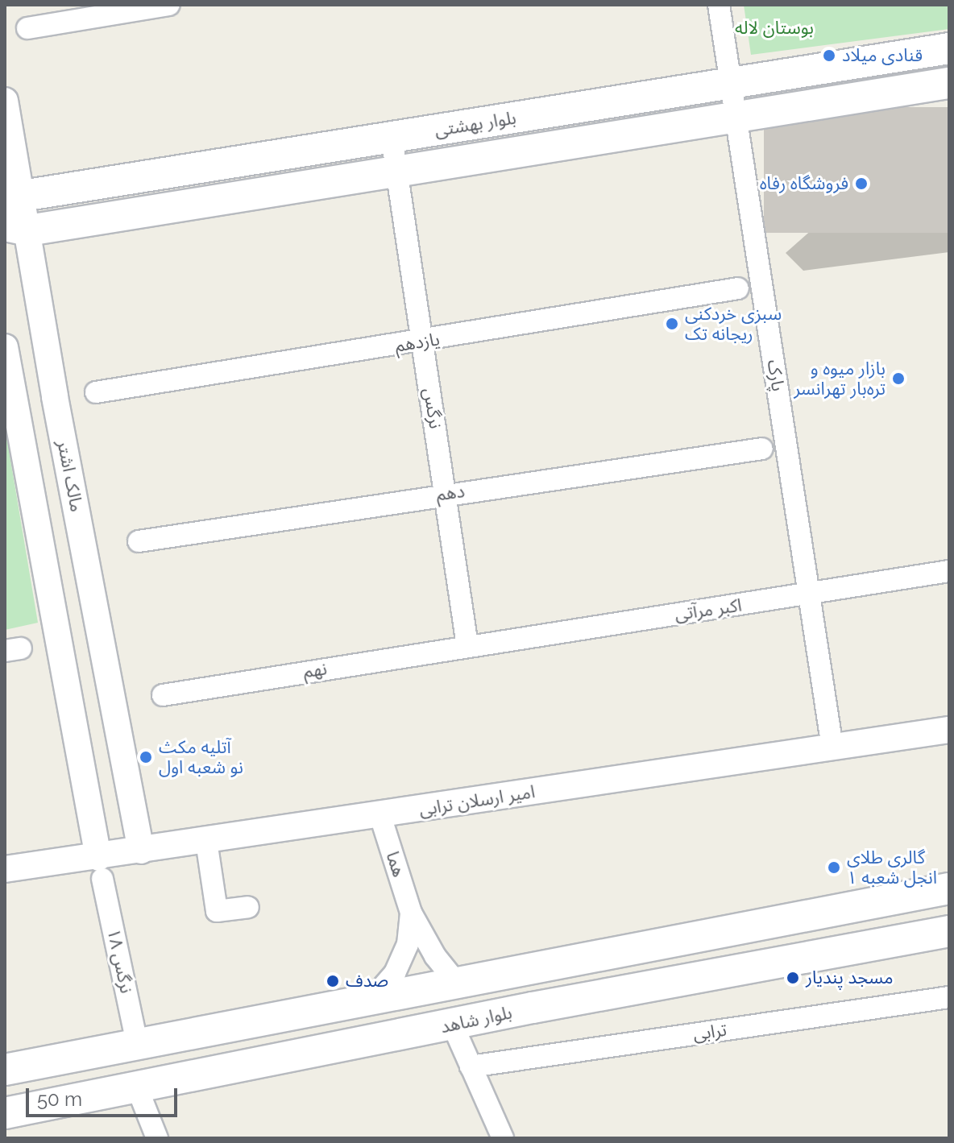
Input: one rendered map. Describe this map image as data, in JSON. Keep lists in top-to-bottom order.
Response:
{
  "streets": {
    "main road": ["بلوار بهشتی", "بلوار شاهد"],
    "street": [
      "یازدهم",
      "پارک",
      "نرگس",
      "مالک اشتر",
      "دهم",
      "اکبر مرآتی",
      "نهم",
      "امیر ارسلان ترابی",
      "هما",
      "نرگس ۱۸",
      "ترابی"
    ]
  },
  "crossings": [
    ["بلوار بهشتی", "پارک"],
    ["بلوار بهشتی", "نرگس"],
    ["بلوار بهشتی", "مالک اشتر"],
    ["یازدهم", "نرگس"],
    ["پارک", "اکبر مرآتی"],
    ["پارک", "امیر ارسلان ترابی"],
    ["نرگس", "دهم"],
    ["نرگس", "اکبر مرآتی"],
    ["نرگس", "نهم"],
    ["مالک اشتر", "امیر ارسلان ترابی"],
    ["اکبر مرآتی", "نهم"],
    ["امیر ارسلان ترابی", "هما"],
    ["امیر ارسلان ترابی", "نرگس ۱۸"]
  ],
  "parks": ["بوستان لاله"],
  "places": [
    "قنادی میلاد",
    "فروشگاه رفاه",
    "سبزی خردکنی ریجانه تک",
    "بازار میوه و تره‌بار تهرانسر",
    "آتلیه مکث نو شعبه اول",
    "گالری طلای انجل شعبه ۱",
    "مسجد پندیار",
    "صدف"
  ],
  "scale_bar": "50 m"
}
